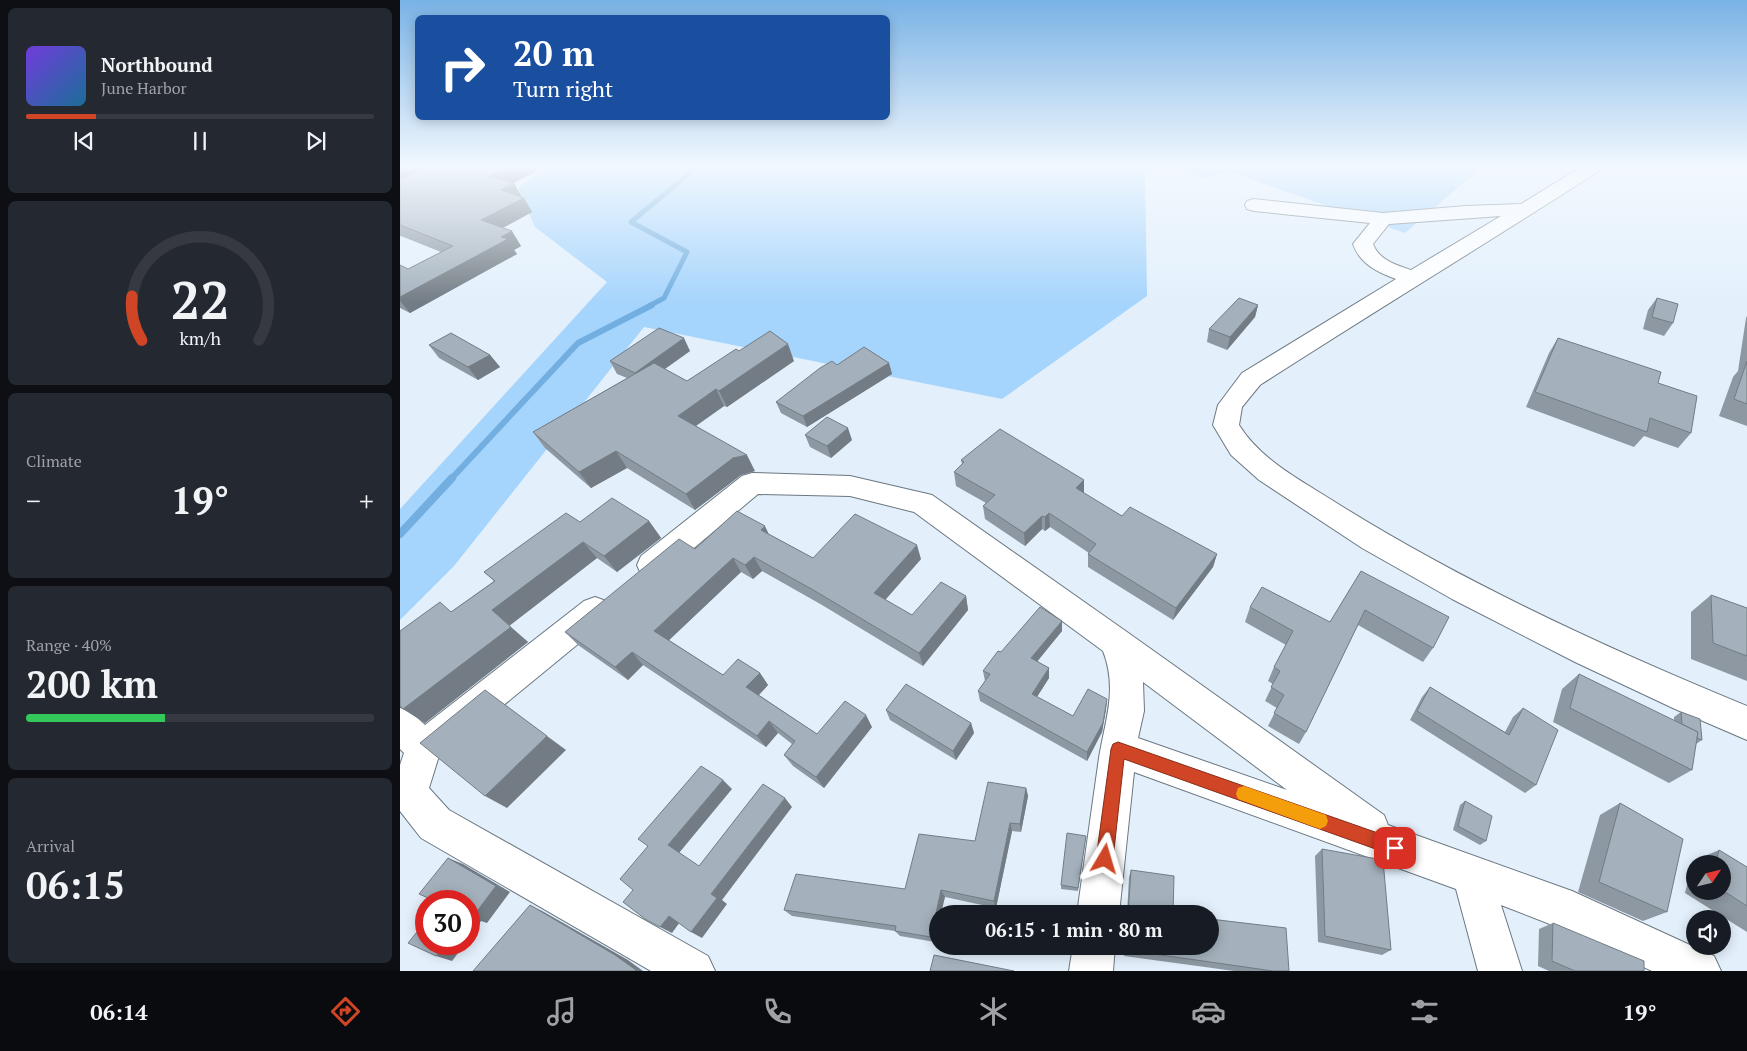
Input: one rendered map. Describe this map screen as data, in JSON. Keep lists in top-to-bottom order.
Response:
{
  "north": "top right",
  "page": {
    "turn": ["20 m", "Turn right"],
    "song": ["Northbound", "June Harbor"],
    "tile": [
      "Climate",
      ["Range · 40%", "200 km"],
      ["Arrival", "06:15"]
    ],
    "heat": ["−", "19°", "+"],
    "limit": "30",
    "trip": "06:15 · 1 min · 80 m",
    "tabs": ["06:14", "19°"],
    "gauge": ["22", "km/h"]
  }
}
